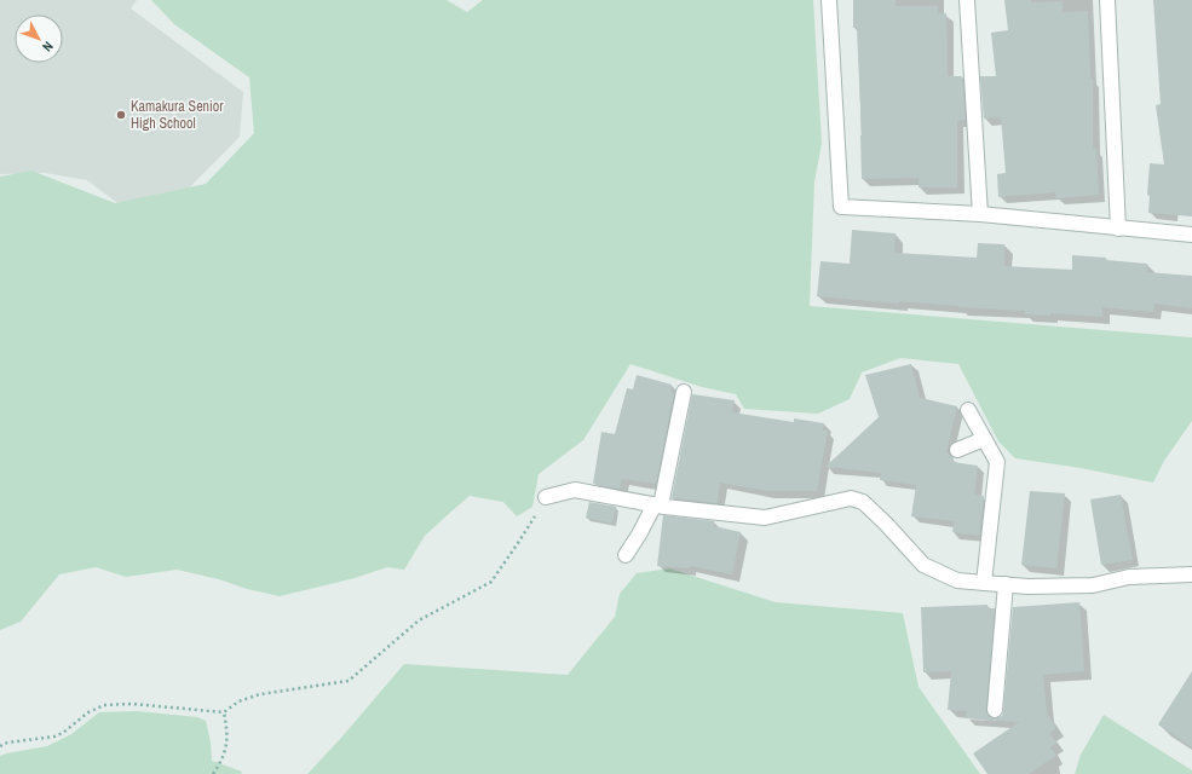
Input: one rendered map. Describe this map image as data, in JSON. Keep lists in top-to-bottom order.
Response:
{
  "places": ["Kamakura Senior High School"],
  "north": "bottom right"
}
